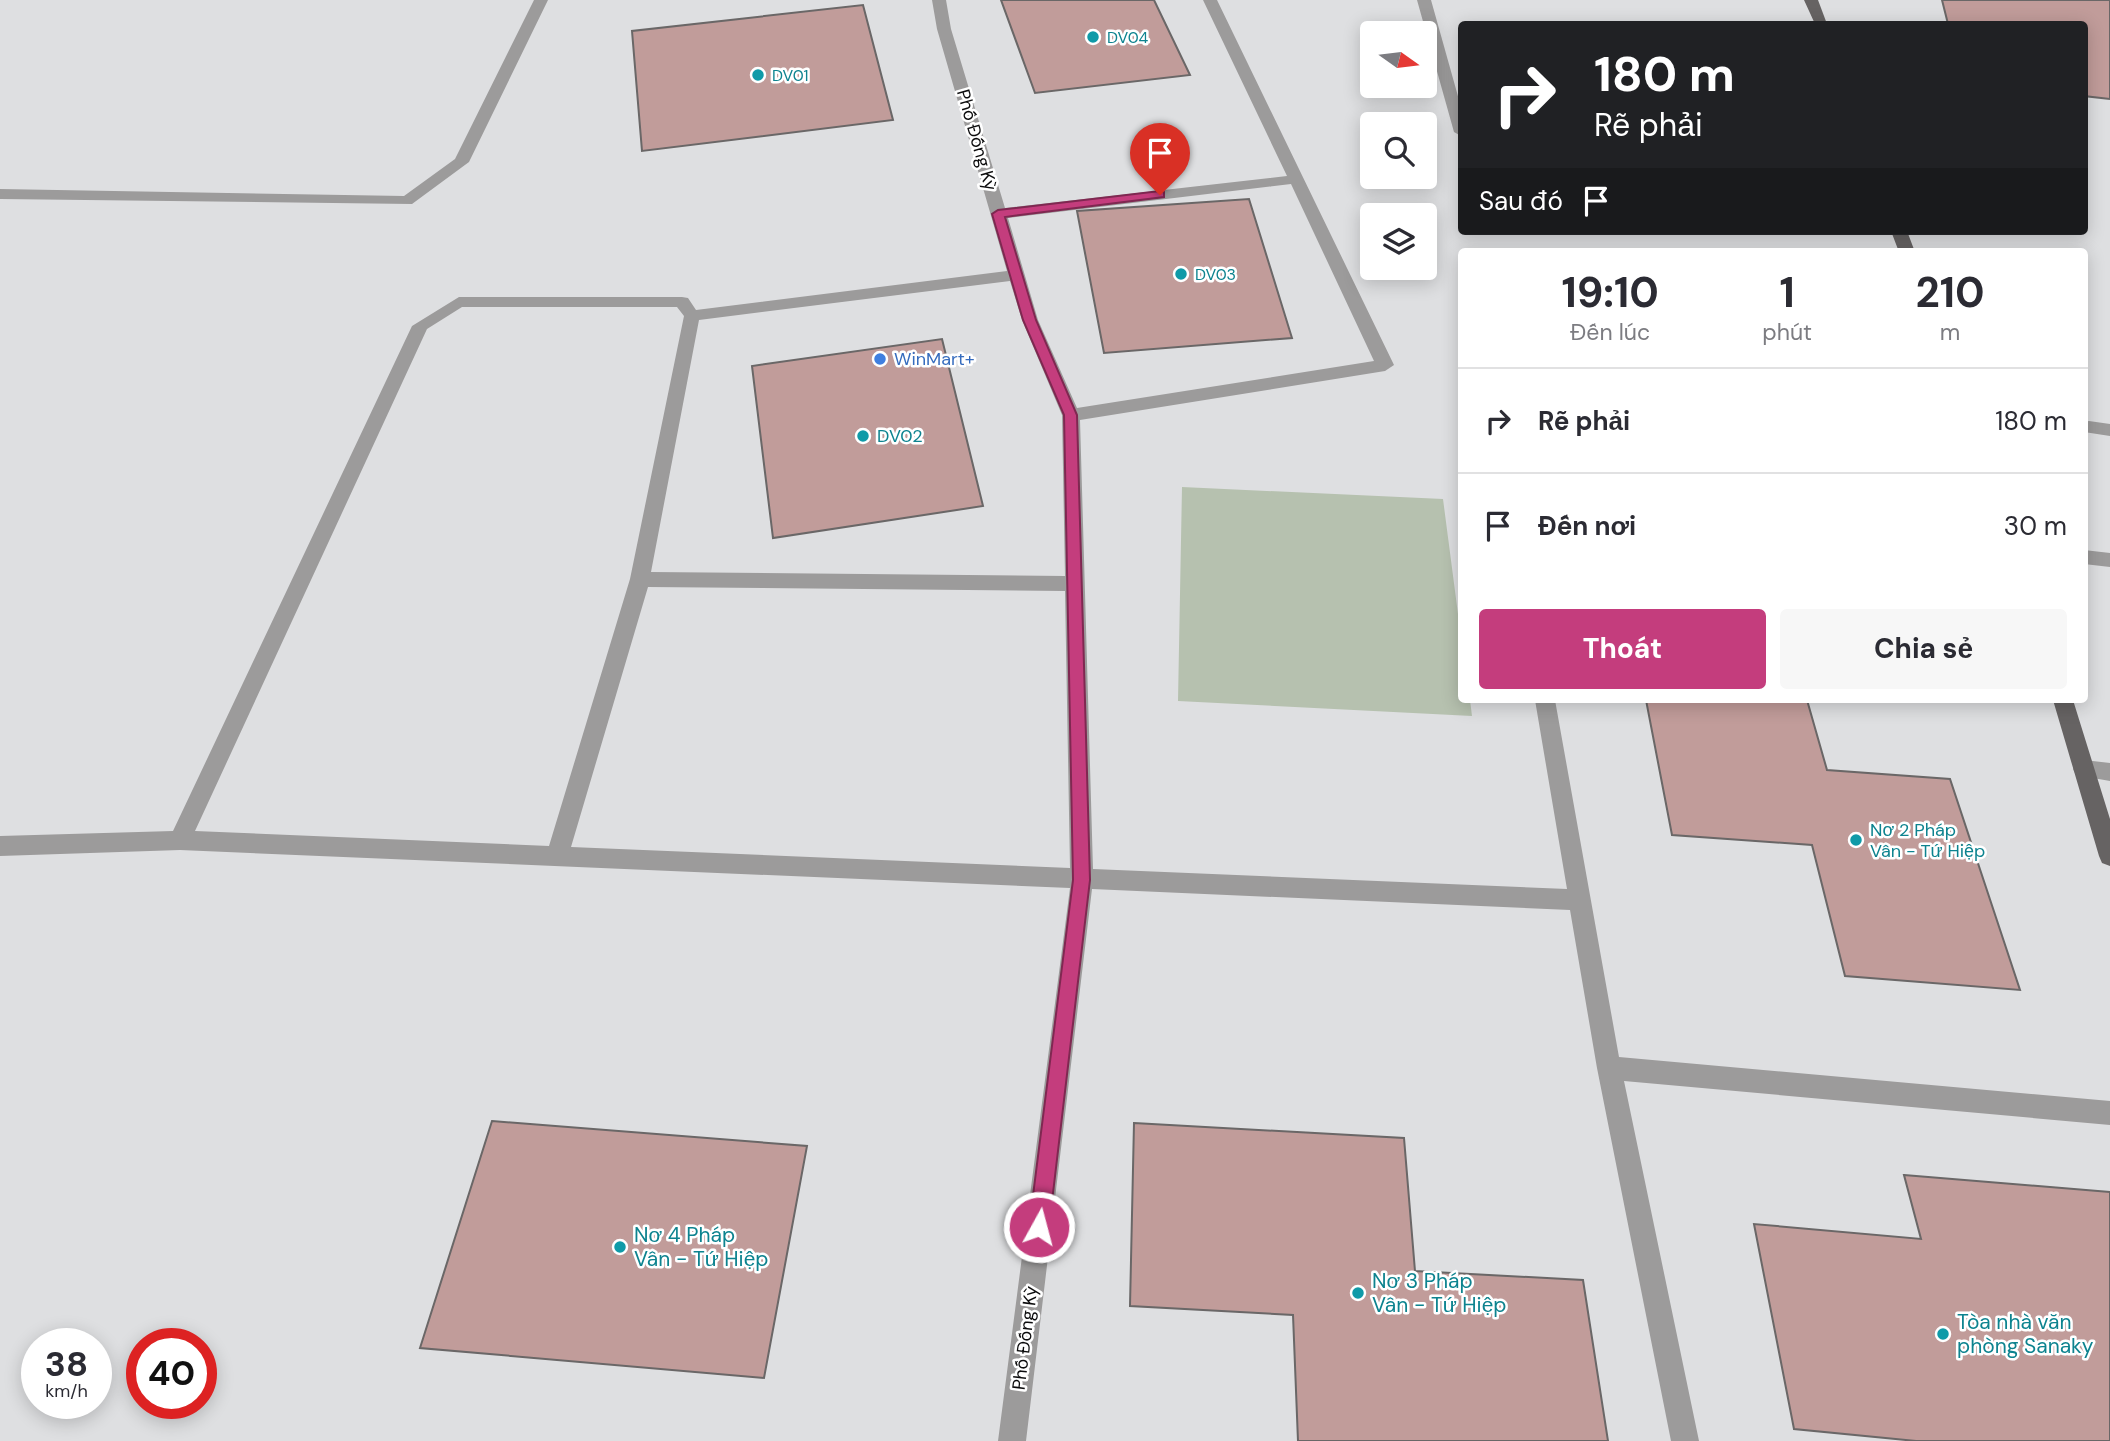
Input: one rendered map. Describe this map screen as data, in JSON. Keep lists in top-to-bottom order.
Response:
{
  "streets": {
    "street": ["Phố Đống Kỳ"]
  },
  "places": [
    "DV04",
    "DV01",
    "DV03",
    "WinMart+",
    "DV02",
    "Nơ 2 Pháp Vân - Tứ Hiệp",
    "Nơ 4 Pháp Vân - Tứ Hiệp",
    "Nơ 3 Pháp Vân - Tứ Hiệp",
    "Tòa nhà văn phòng Sanaky"
  ],
  "north": "right",
  "page": {
    "turn": ["180 m", "Rẽ phải"],
    "then": "Sau đó",
    "eta": [
      "19:10",
      "Đến lúc",
      "1",
      "phút",
      "210",
      "m"
    ],
    "list": [
      {
        "name": "Rẽ phải",
        "value": "180 m"
      },
      {
        "name": "Đến nơi",
        "value": "30 m"
      }
    ],
    "buttons": ["Thoát", "Chia sẻ"],
    "speed": "38 km/h",
    "limit": "40"
  }
}
